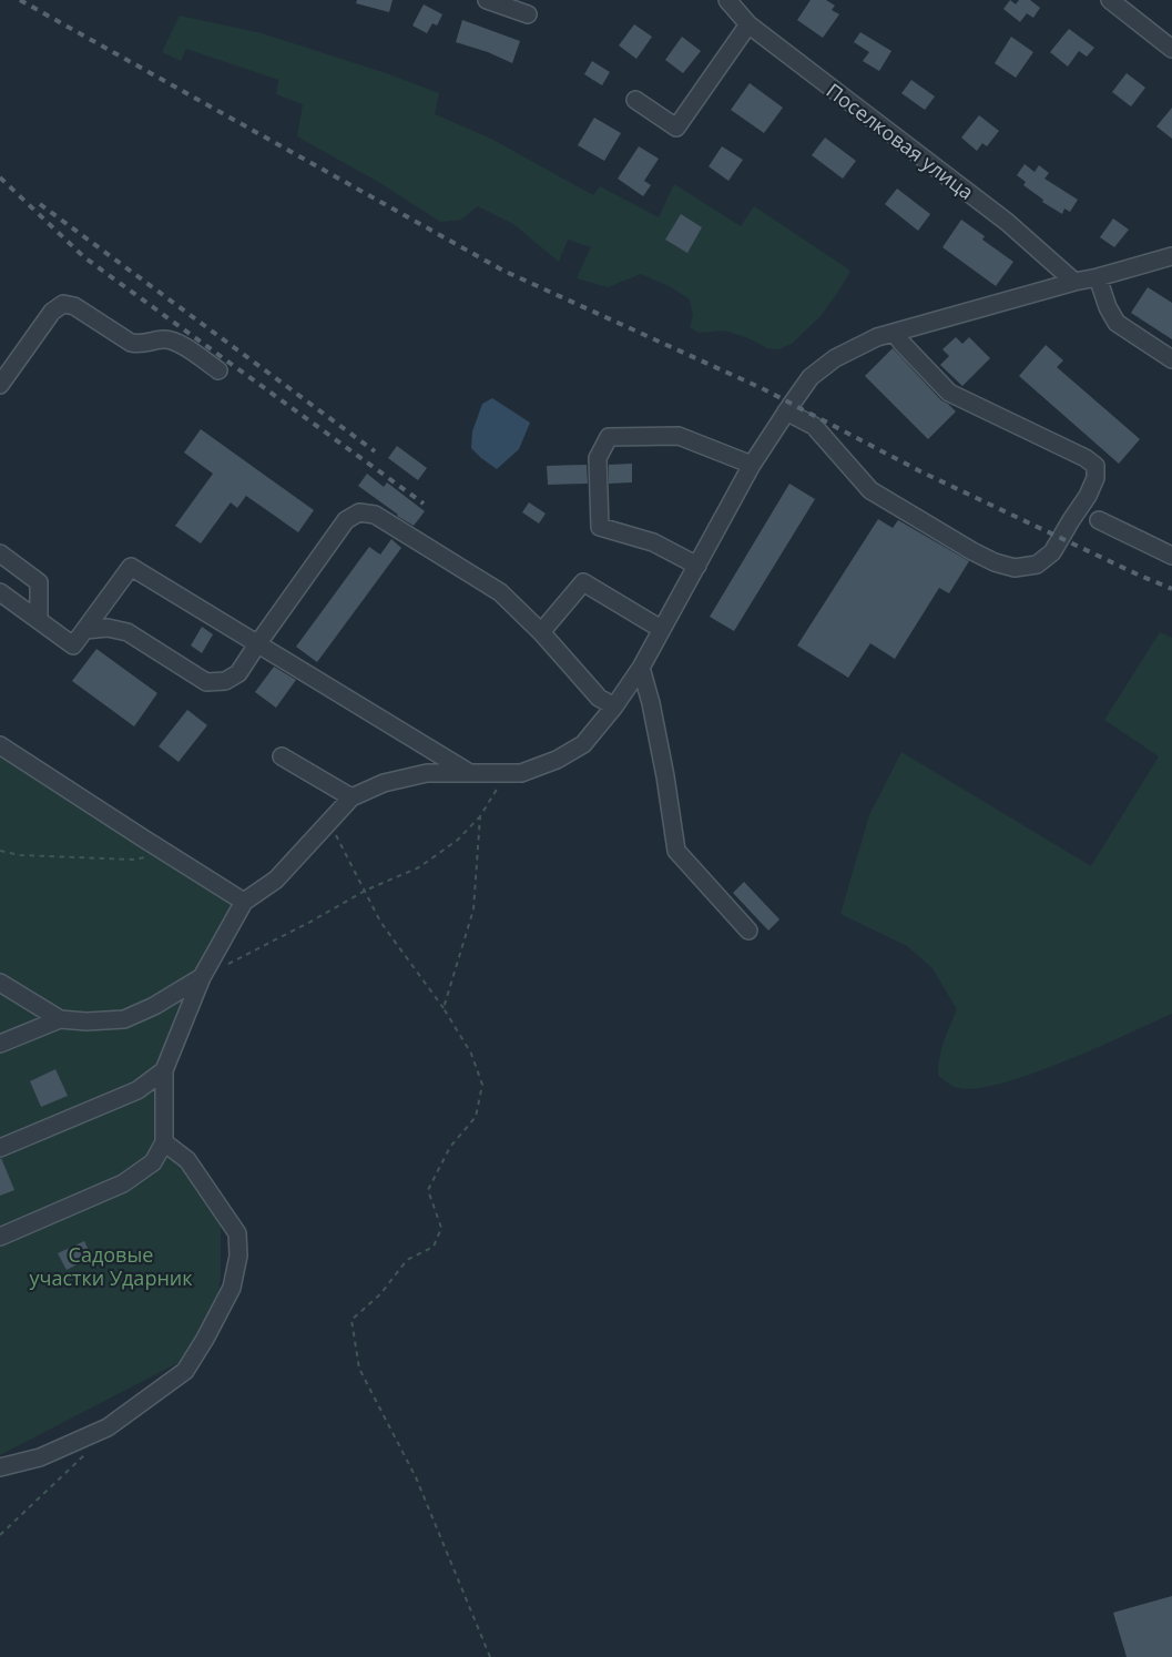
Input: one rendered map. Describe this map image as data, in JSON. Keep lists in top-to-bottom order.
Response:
{
  "streets": {
    "street": ["Поселковая улица"]
  },
  "parks": ["Садовые участки Ударник"]
}
